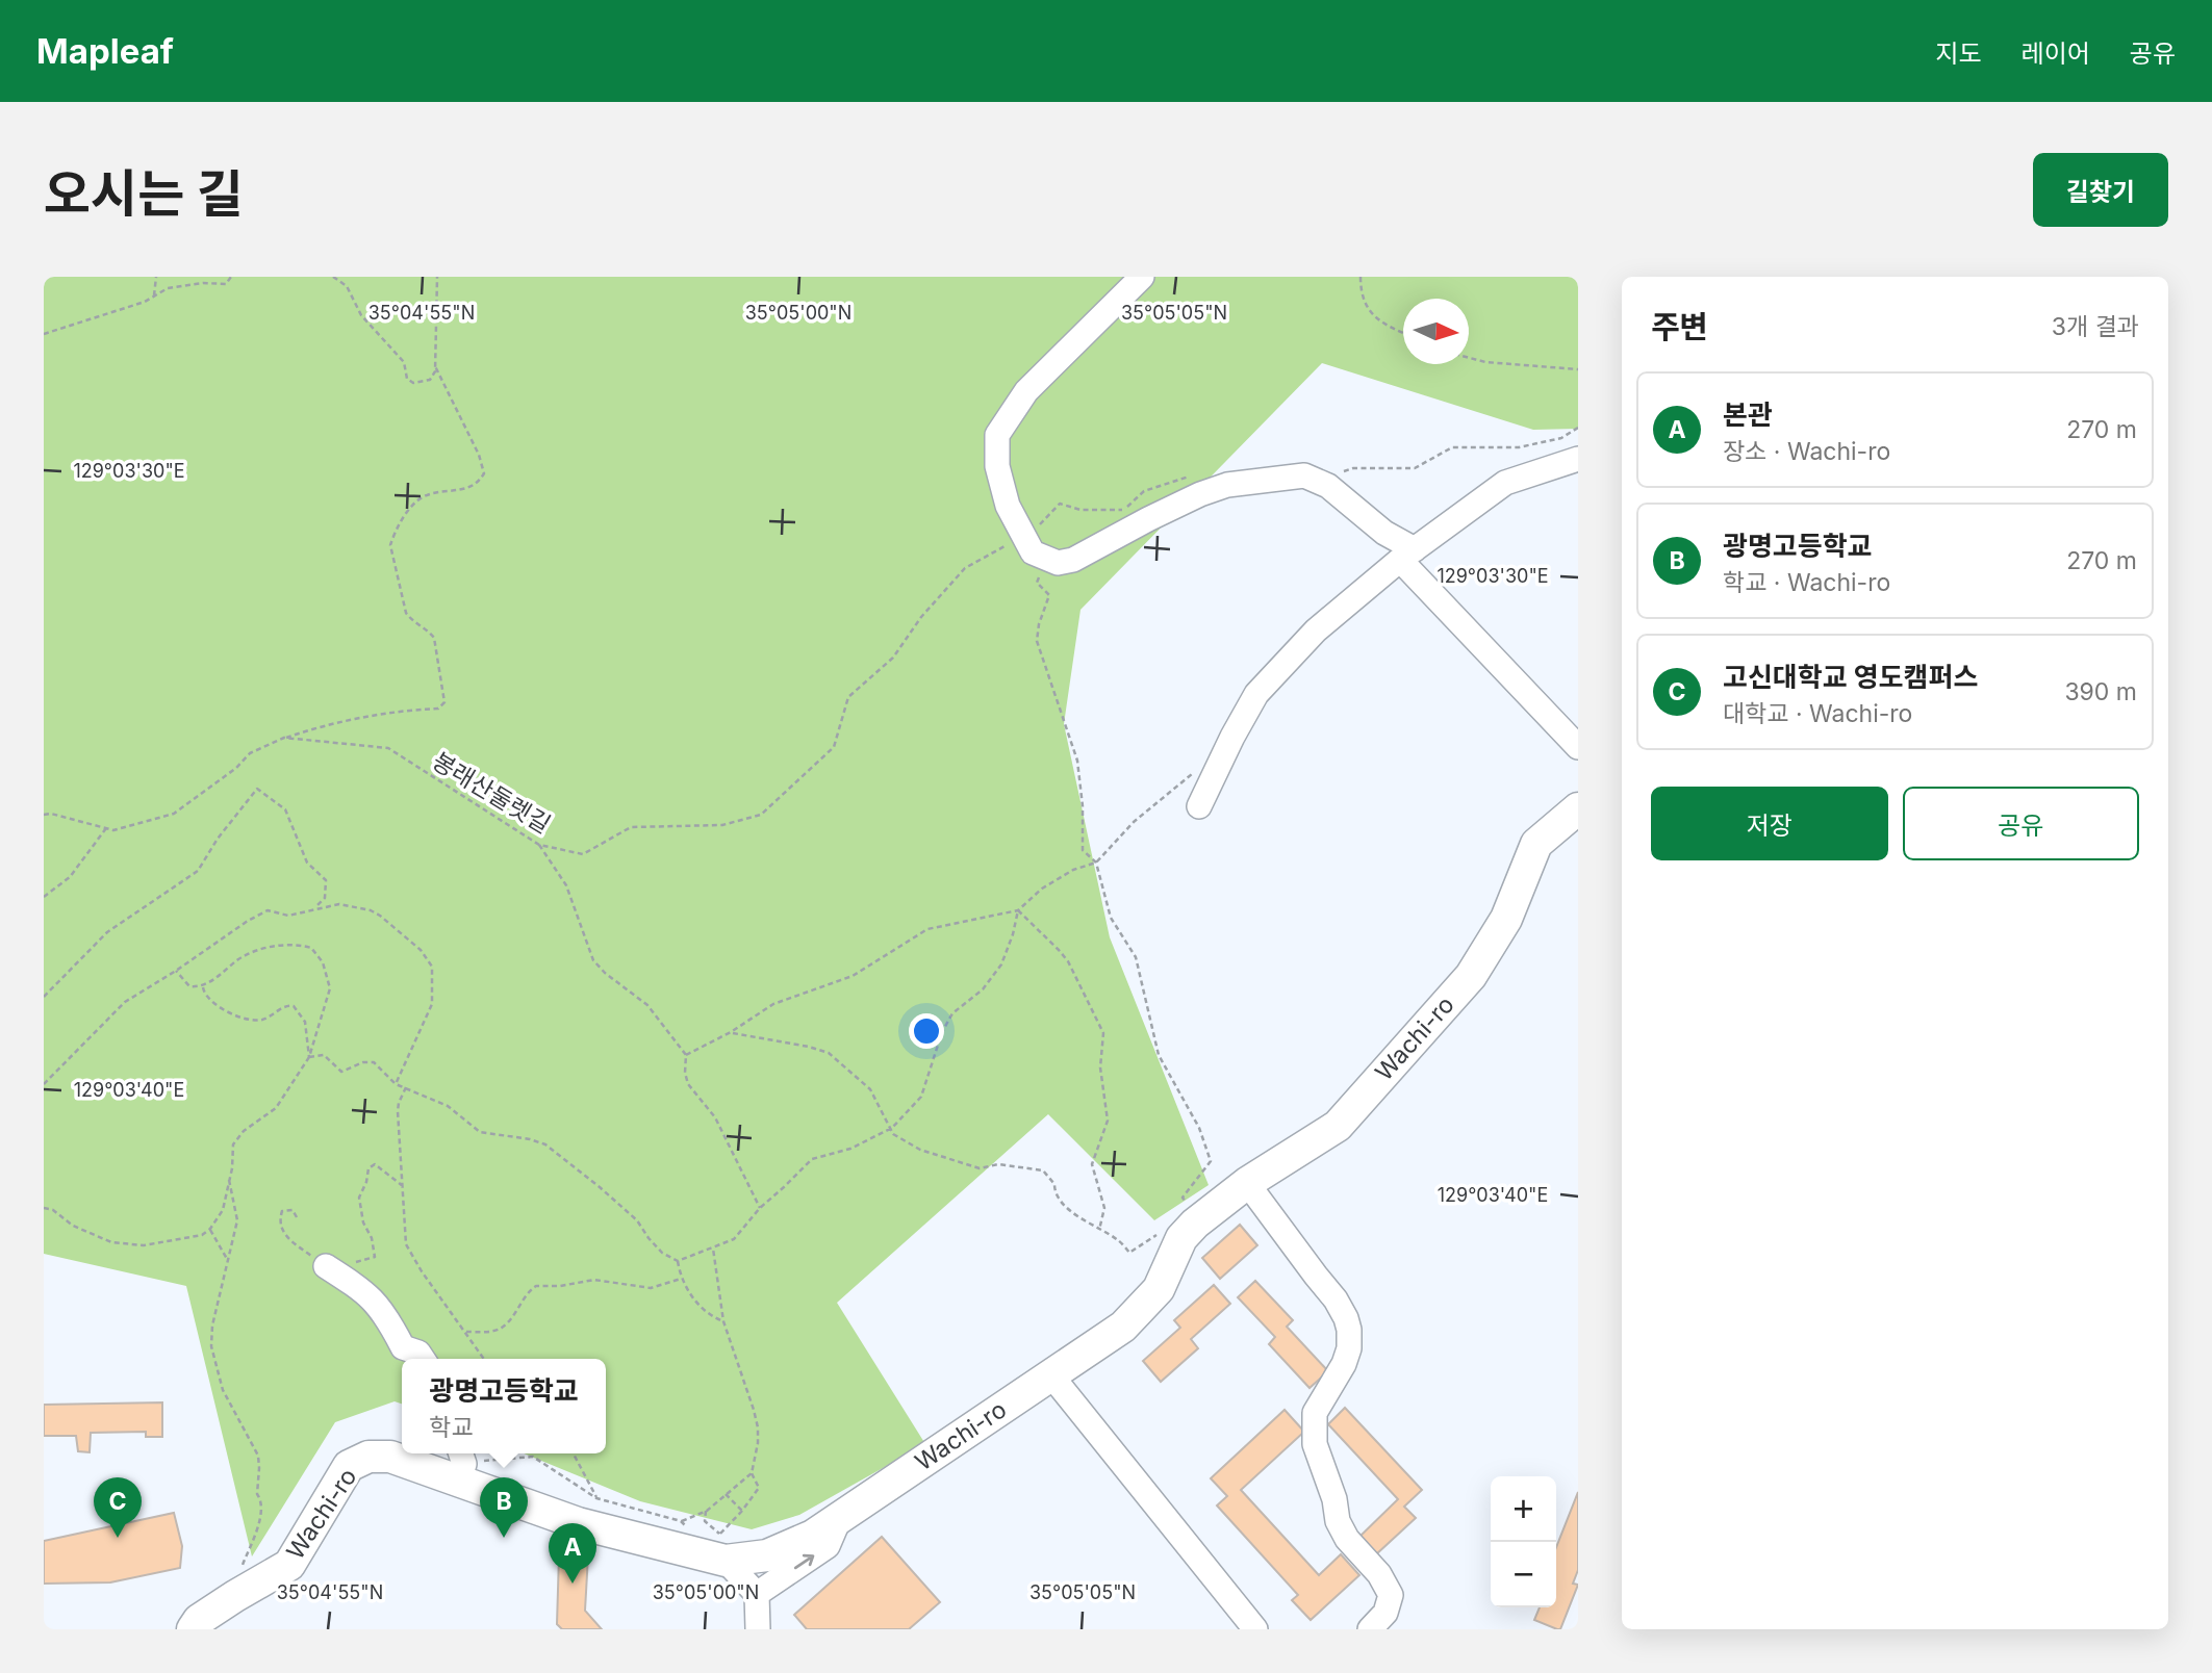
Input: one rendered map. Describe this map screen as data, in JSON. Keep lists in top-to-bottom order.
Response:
{
  "streets": {
    "main road": ["Wachi-ro"],
    "path": ["봉래산둘렛길"]
  },
  "north": "right",
  "page": {
    "header": "Mapleaf",
    "nav": ["지도", "레이어", "공유"],
    "title": "오시는 길",
    "buttons": [
      "길찾기",
      ["저장", "공유"]
    ],
    "heading": ["주변", "3개 결과"],
    "list": [
      {
        "mark": "A",
        "name": "본관",
        "note": "장소 · Wachi-ro",
        "value": "270 m"
      },
      {
        "mark": "B",
        "name": "광명고등학교",
        "note": "학교 · Wachi-ro",
        "value": "270 m"
      },
      {
        "mark": "C",
        "name": "고신대학교 영도캠퍼스",
        "note": "대학교 · Wachi-ro",
        "value": "390 m"
      }
    ],
    "popup": ["광명고등학교", "학교"],
    "map_buttons": ["+", "−"],
    "pins": ["B", "C", "A"]
  },
  "coordinates": [
    "35°04'55\"N",
    "35°05'00\"N",
    "35°05'05\"N",
    "129°03'30\"E",
    "129°03'40\"E"
  ]
}
